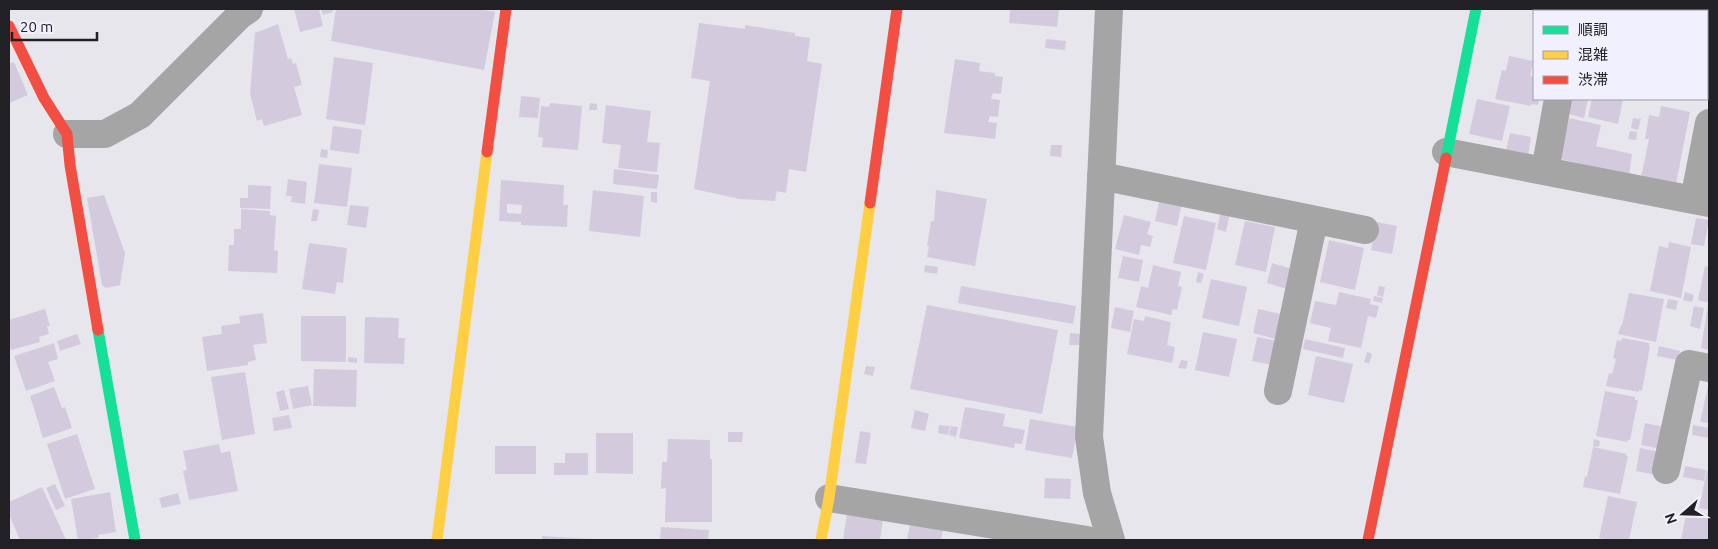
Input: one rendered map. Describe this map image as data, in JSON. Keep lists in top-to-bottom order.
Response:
{
  "legend": ["順調", "混雑", "渋滞"],
  "scale_bar": "20 m",
  "north": "left"
}
